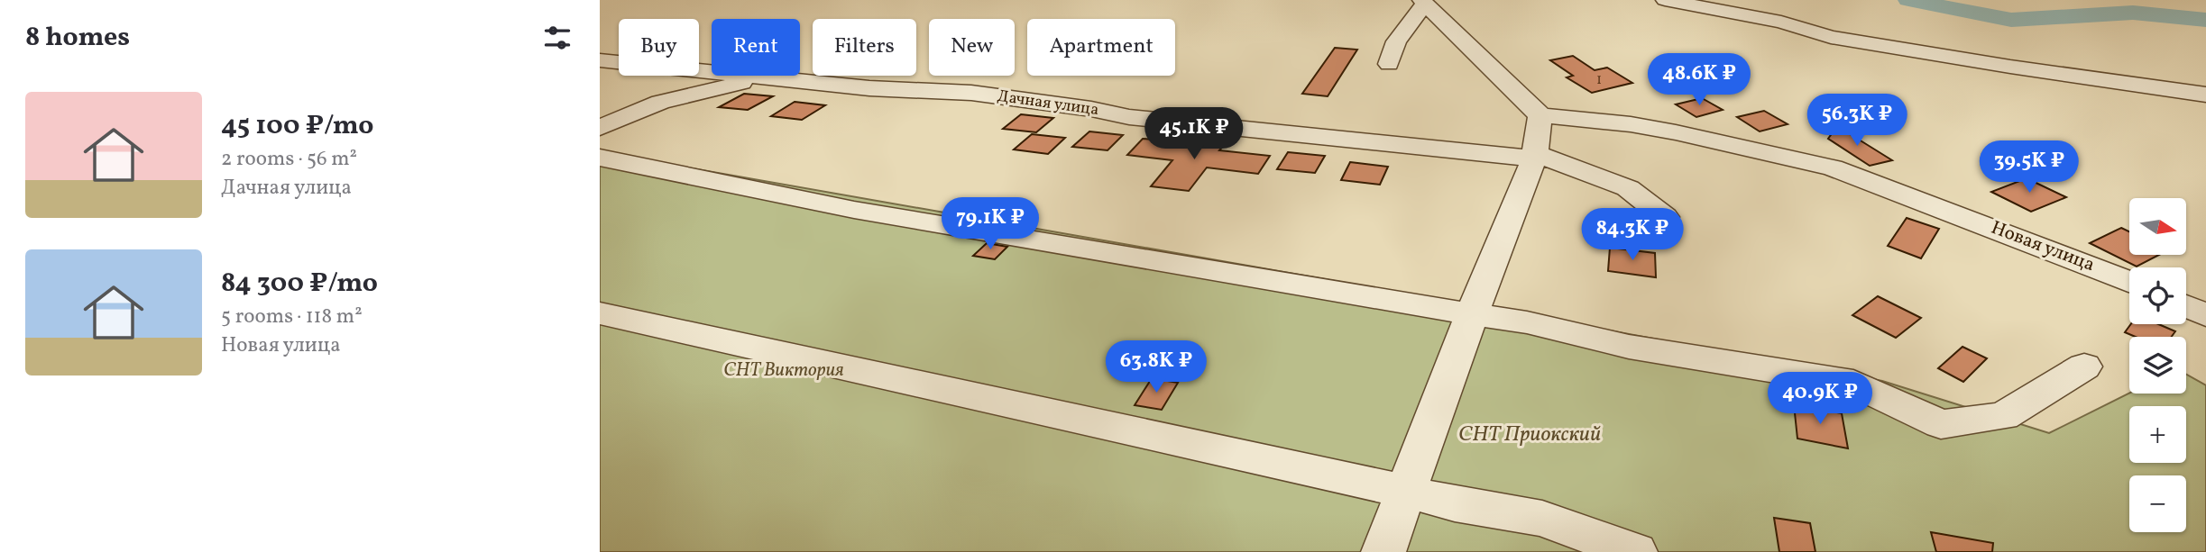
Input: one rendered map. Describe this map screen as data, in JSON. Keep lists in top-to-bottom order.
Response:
{
  "streets": {
    "street": ["Дачная улица", "Новая улица"]
  },
  "parks": ["СНТ Виктория", "СНТ Приокский"],
  "house_numbers": ["1"],
  "north": "right",
  "page": {
    "heading": "8 homes",
    "chip": [
      "Buy",
      "Rent",
      "Filters",
      "New",
      "Apartment"
    ],
    "price": [
      "48.6K ₽",
      "56.3K ₽",
      "45.1K ₽",
      "39.5K ₽",
      "79.1K ₽",
      "84.3K ₽",
      "63.8K ₽",
      "40.9K ₽"
    ],
    "list": [
      {
        "name": "45 100 ₽/mo",
        "note": "2 rooms · 56 m² · Дачная улица"
      },
      {
        "name": "84 300 ₽/mo",
        "note": "5 rooms · 118 m² · Новая улица"
      }
    ],
    "map_buttons": ["+", "−"]
  }
}
